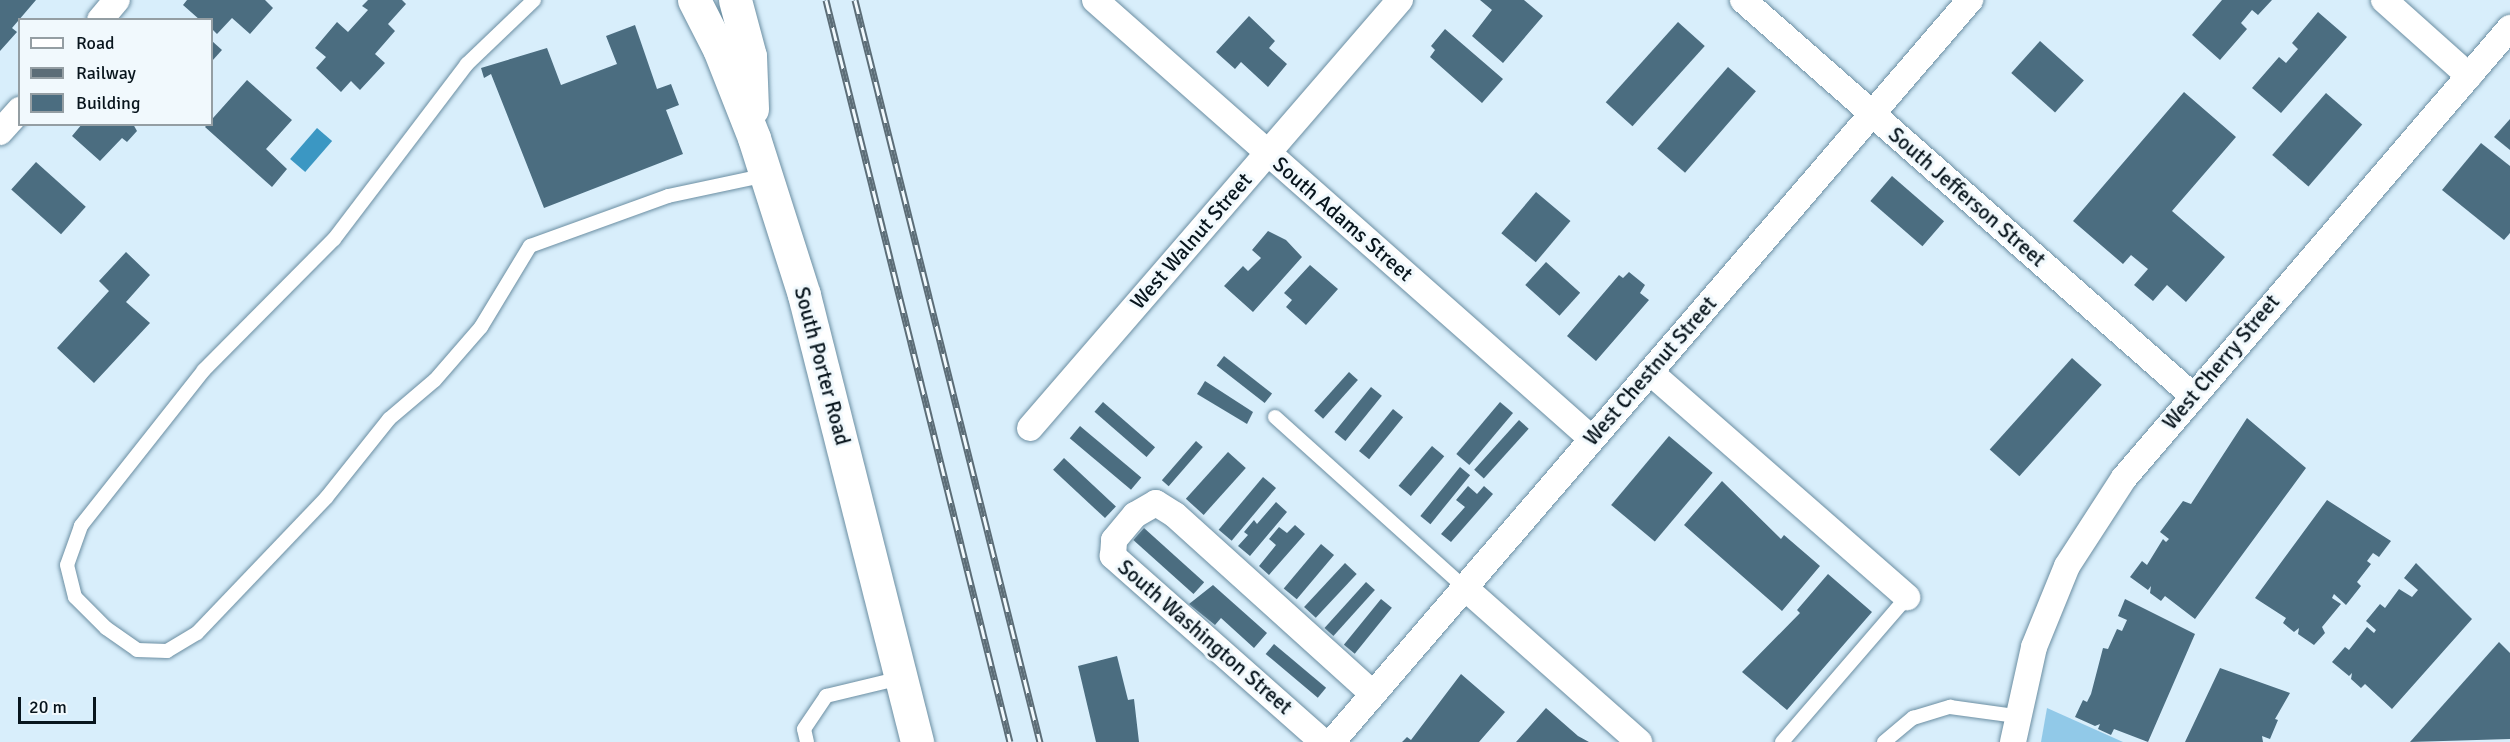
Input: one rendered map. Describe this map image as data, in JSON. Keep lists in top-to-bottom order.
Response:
{
  "streets": {
    "street": [
      "South Jefferson Street",
      "South Adams Street",
      "West Walnut Street",
      "West Cherry Street",
      "South Porter Road",
      "West Chestnut Street",
      "South Washington Street"
    ]
  },
  "crossings": [
    ["South Jefferson Street", "West Cherry Street"],
    ["South Jefferson Street", "West Chestnut Street"],
    ["South Adams Street", "West Walnut Street"],
    ["South Adams Street", "West Chestnut Street"],
    ["West Chestnut Street", "South Washington Street"]
  ],
  "legend": ["Road", "Railway", "Building"],
  "scale_bar": "20 m"
}
